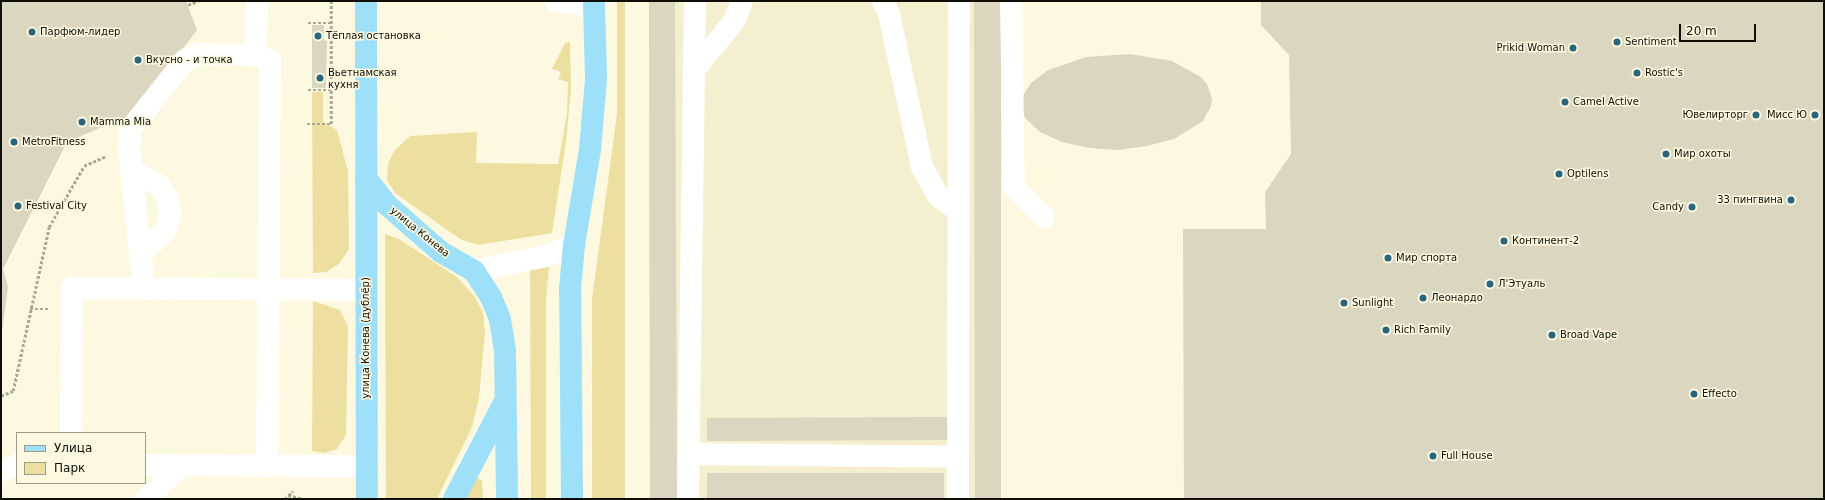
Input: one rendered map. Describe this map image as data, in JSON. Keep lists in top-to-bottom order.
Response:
{
  "streets": {
    "main road": ["улица Конева", "улица Конева (дублёр)"]
  },
  "crossings": [
    ["улица Конева", "улица Конева (дублёр)"]
  ],
  "places": [
    "Парфюм-лидер",
    "Тёплая остановка",
    "Sentiment",
    "Prikid Woman",
    "Вкусно - и точка",
    "Rostic's",
    "Вьетнамская кухня",
    "Camel Active",
    "Ювелирторг",
    "Мисс Ю",
    "Mamma Mia",
    "MetroFitness",
    "Мир охоты",
    "Optilens",
    "33 пингвина",
    "Festival City",
    "Candy",
    "Континент-2",
    "Мир спорта",
    "Л'Этуаль",
    "Леонардо",
    "Sunlight",
    "Rich Family",
    "Broad Vape",
    "Effecto",
    "Full House"
  ],
  "legend": ["Улица", "Парк"],
  "scale_bar": "20 m"
}
